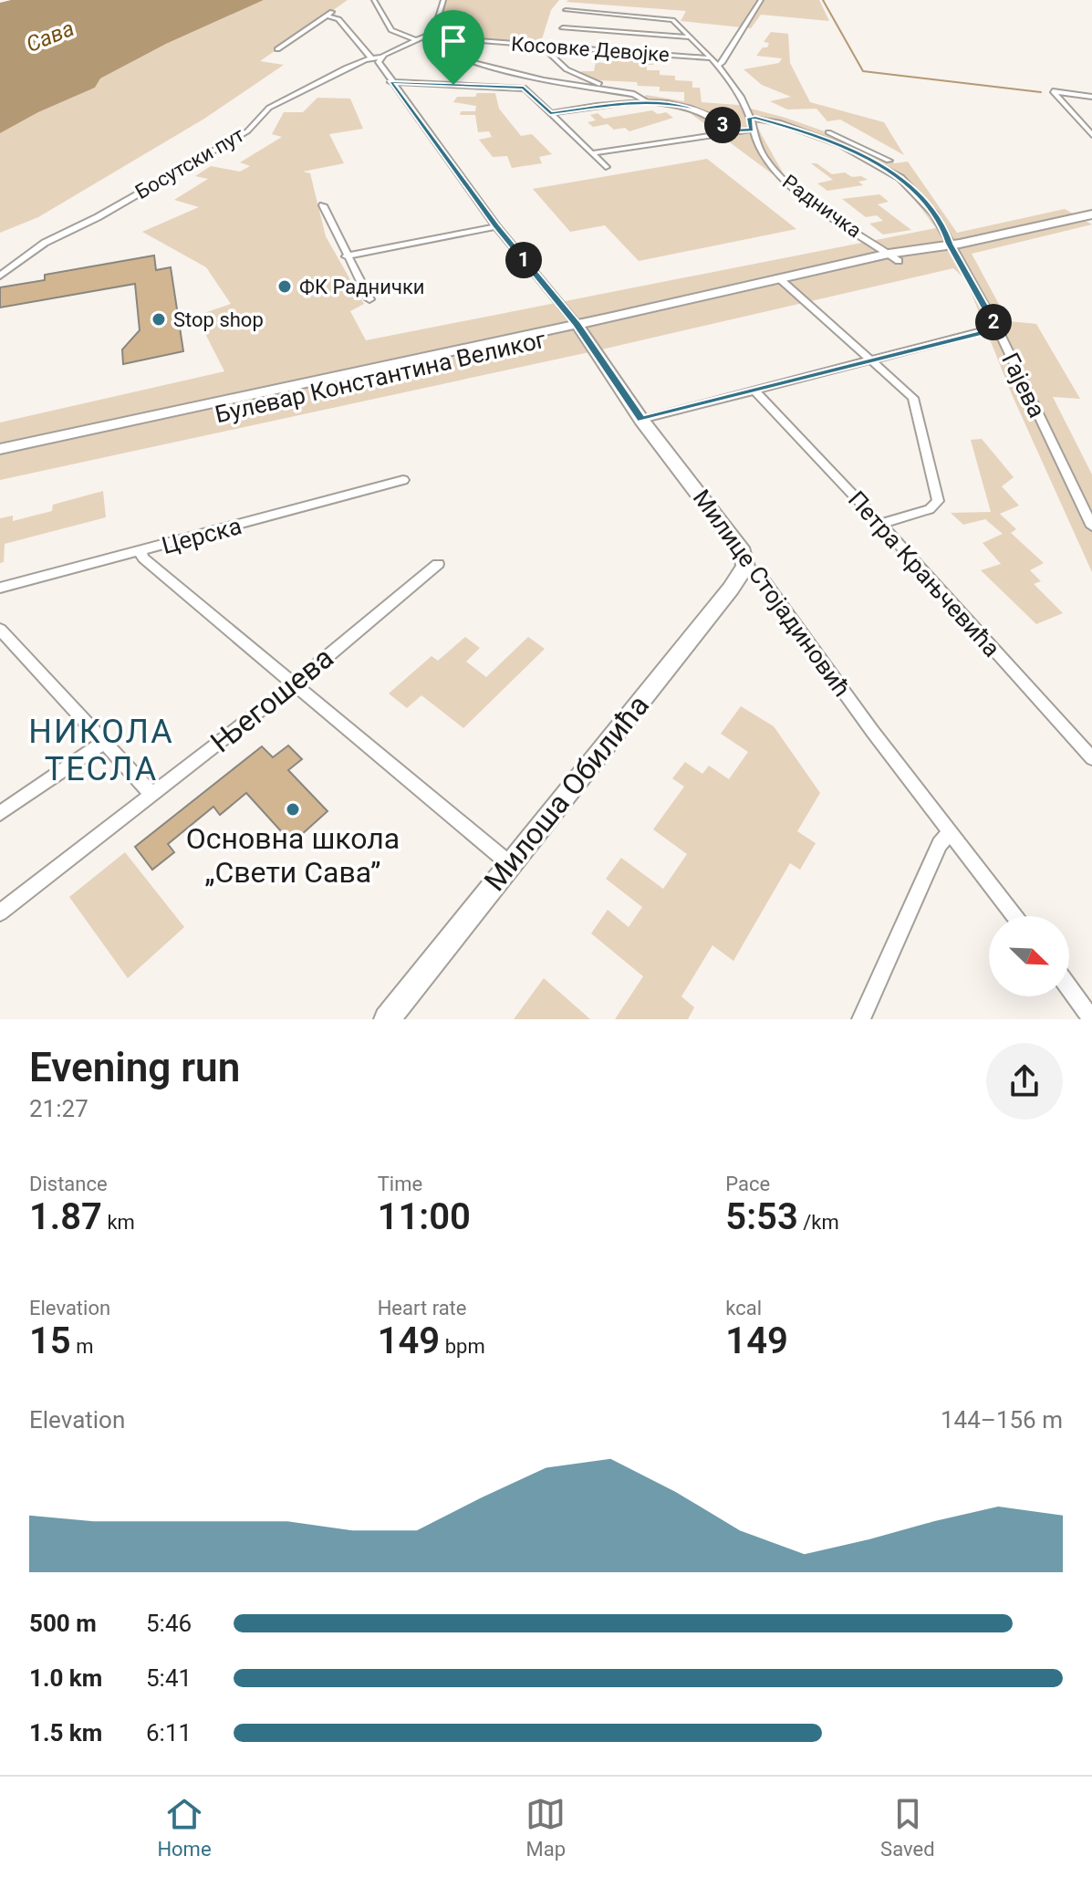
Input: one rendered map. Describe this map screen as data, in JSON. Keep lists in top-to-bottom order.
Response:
{
  "streets": {
    "main road": ["Булевар Константина Великог", "Милице Стојадиновић", "Милоша Обилића"],
    "street": [
      "Косовке Девојке",
      "Босутски пут",
      "Радничка",
      "Гајева",
      "Церска",
      "Петра Крањчевића",
      "Његошева"
    ]
  },
  "crossings": [
    ["Косовке Девојке", "Босутски пут"],
    ["Радничка", "Булевар Константина Великог"],
    ["Радничка", "Гајева"],
    ["Булевар Константина Великог", "Гајева"],
    ["Булевар Константина Великог", "Милице Стојадиновић"],
    ["Милице Стојадиновић", "Милоша Обилића"]
  ],
  "districts": ["НИКОЛА ТЕСЛА"],
  "water": ["Сава"],
  "places": ["ФК Раднички", "Stop shop", "Основна школа „Свети Сава”"],
  "north": "bottom right",
  "page": {
    "pins": ["3", "1", "2"],
    "heading": ["Evening run", "21:27"],
    "stats": [
      ["Distance", "1.87 km"],
      ["Time", "11:00"],
      ["Pace", "5:53 /km"],
      ["Elevation", "15 m"],
      ["Heart rate", "149 bpm"],
      ["kcal", "149"]
    ],
    "chart": ["Elevation", "144–156 m"],
    "list": [
      {
        "name": "500 m",
        "note": "5:46"
      },
      {
        "name": "1.0 km",
        "note": "5:41"
      },
      {
        "name": "1.5 km",
        "note": "6:11"
      }
    ],
    "tabs": ["Home", "Map", "Saved"]
  }
}
